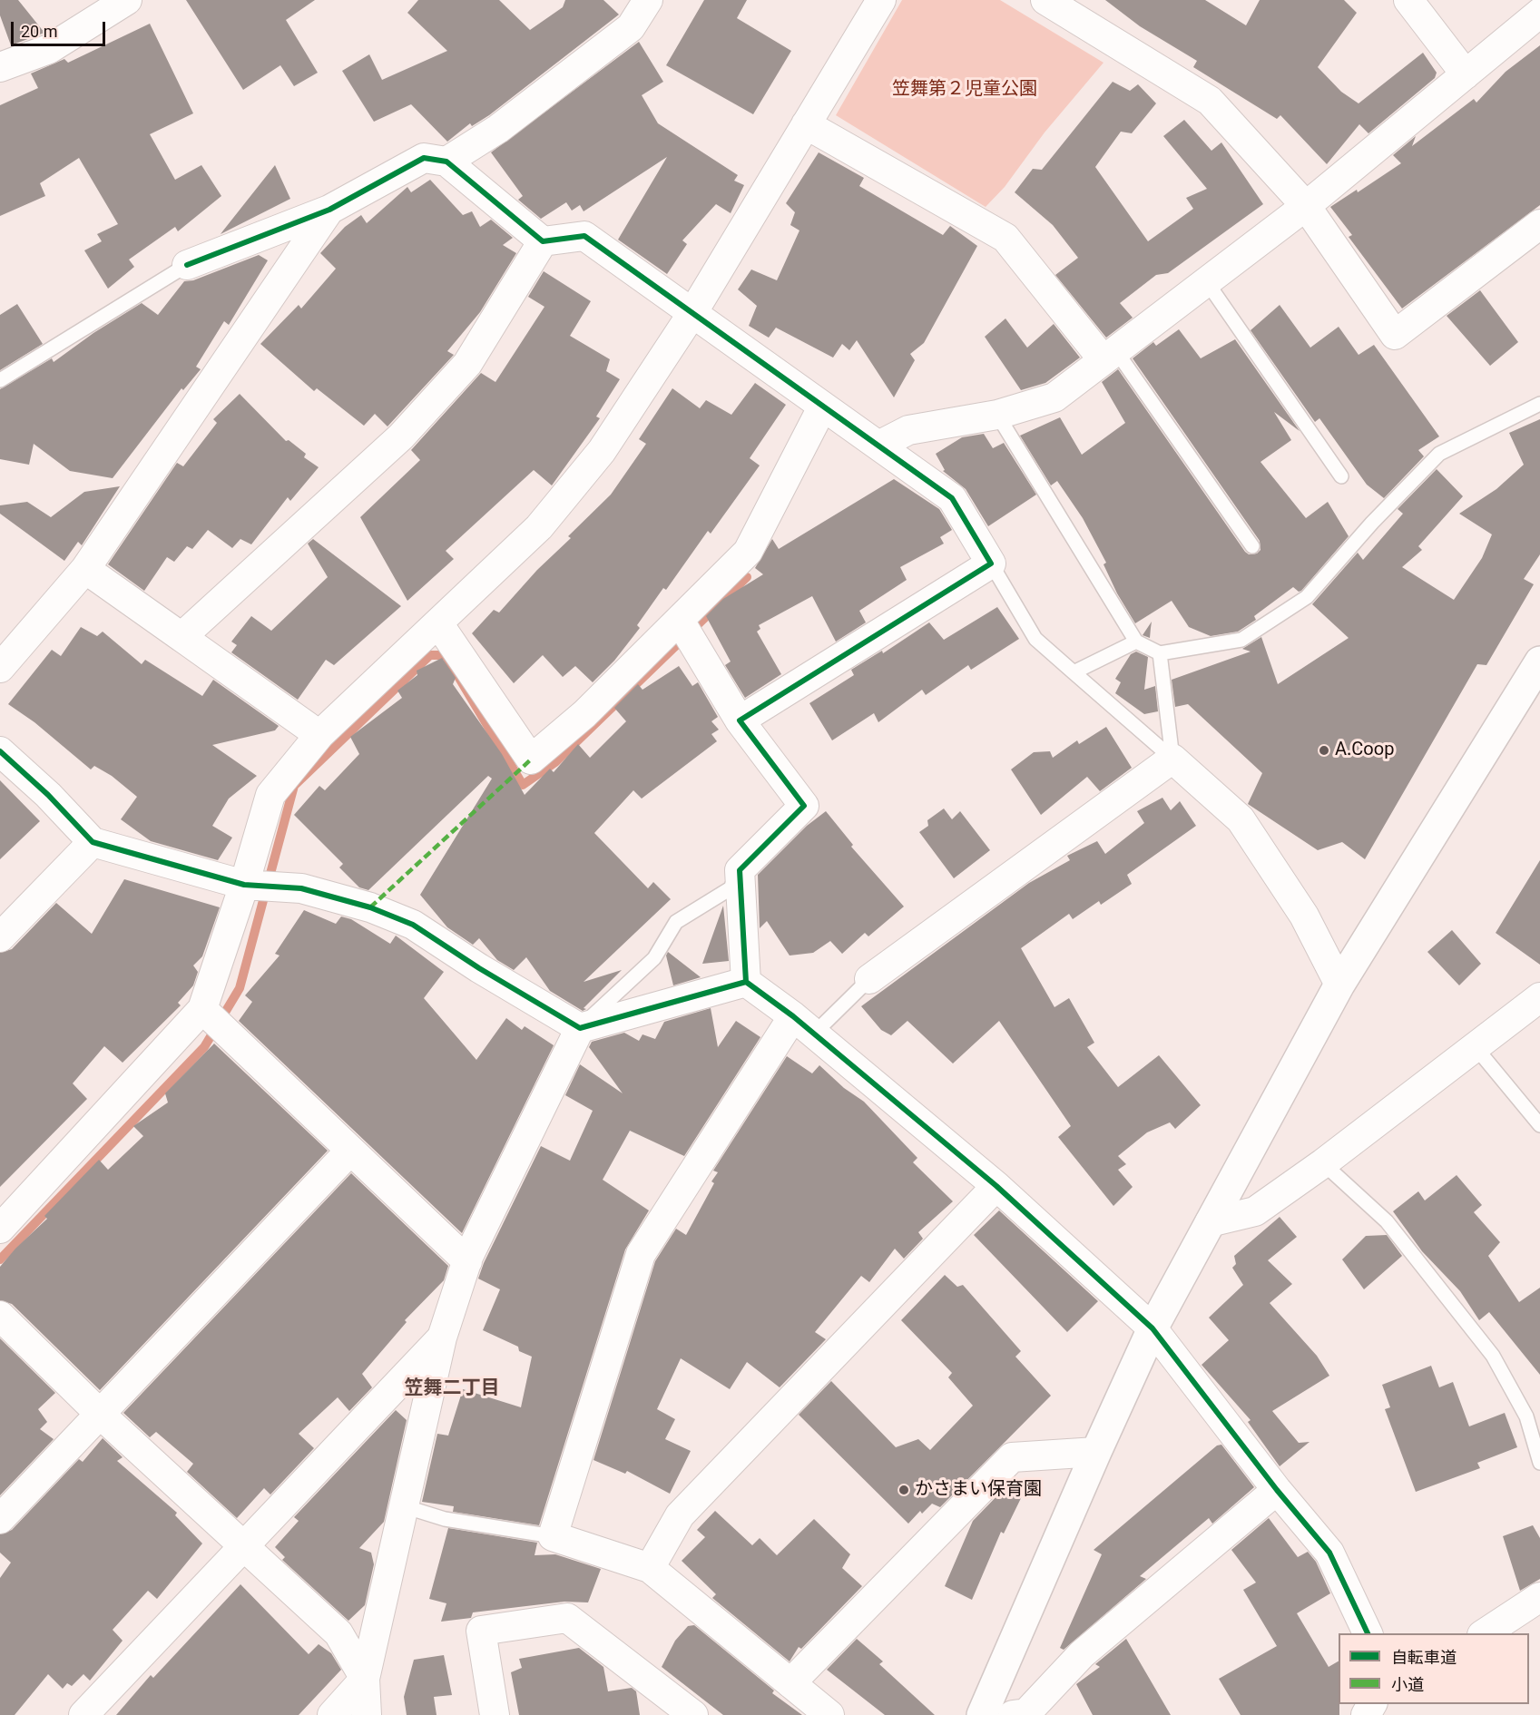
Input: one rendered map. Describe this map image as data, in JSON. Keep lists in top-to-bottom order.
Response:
{
  "districts": ["笠舞二丁目"],
  "parks": ["笠舞第２児童公園"],
  "places": ["A.Coop", "かさまい保育園"],
  "legend": ["自転車道", "小道"],
  "scale_bar": "20 m"
}
